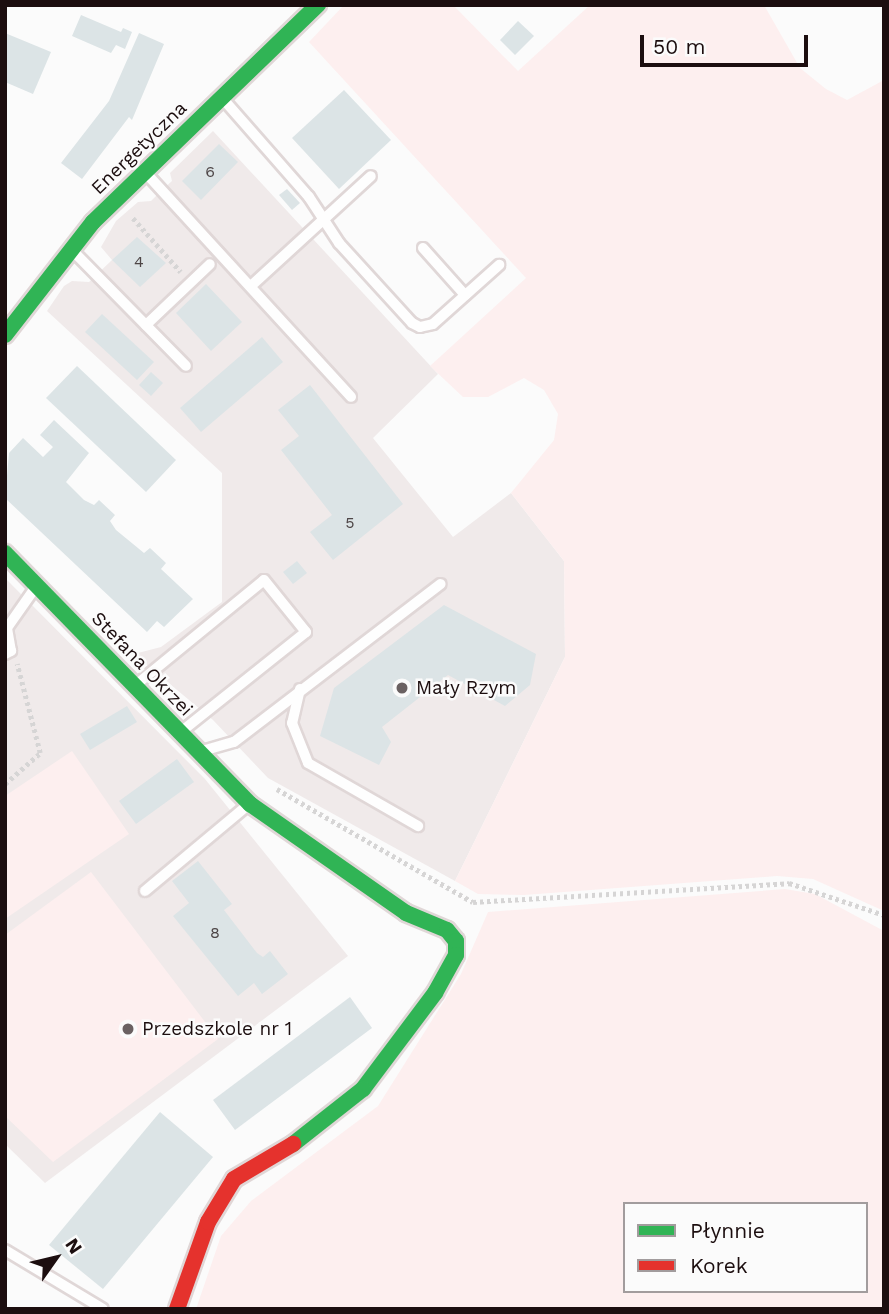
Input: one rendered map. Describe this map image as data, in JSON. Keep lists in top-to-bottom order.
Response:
{
  "streets": {
    "street": ["Energetyczna", "Stefana Okrzei"]
  },
  "places": ["Mały Rzym", "Przedszkole nr 1"],
  "house_numbers": [
    "6",
    "4",
    "5",
    "8"
  ],
  "legend": ["Płynnie", "Korek"],
  "scale_bar": "50 m",
  "north": "top right"
}
